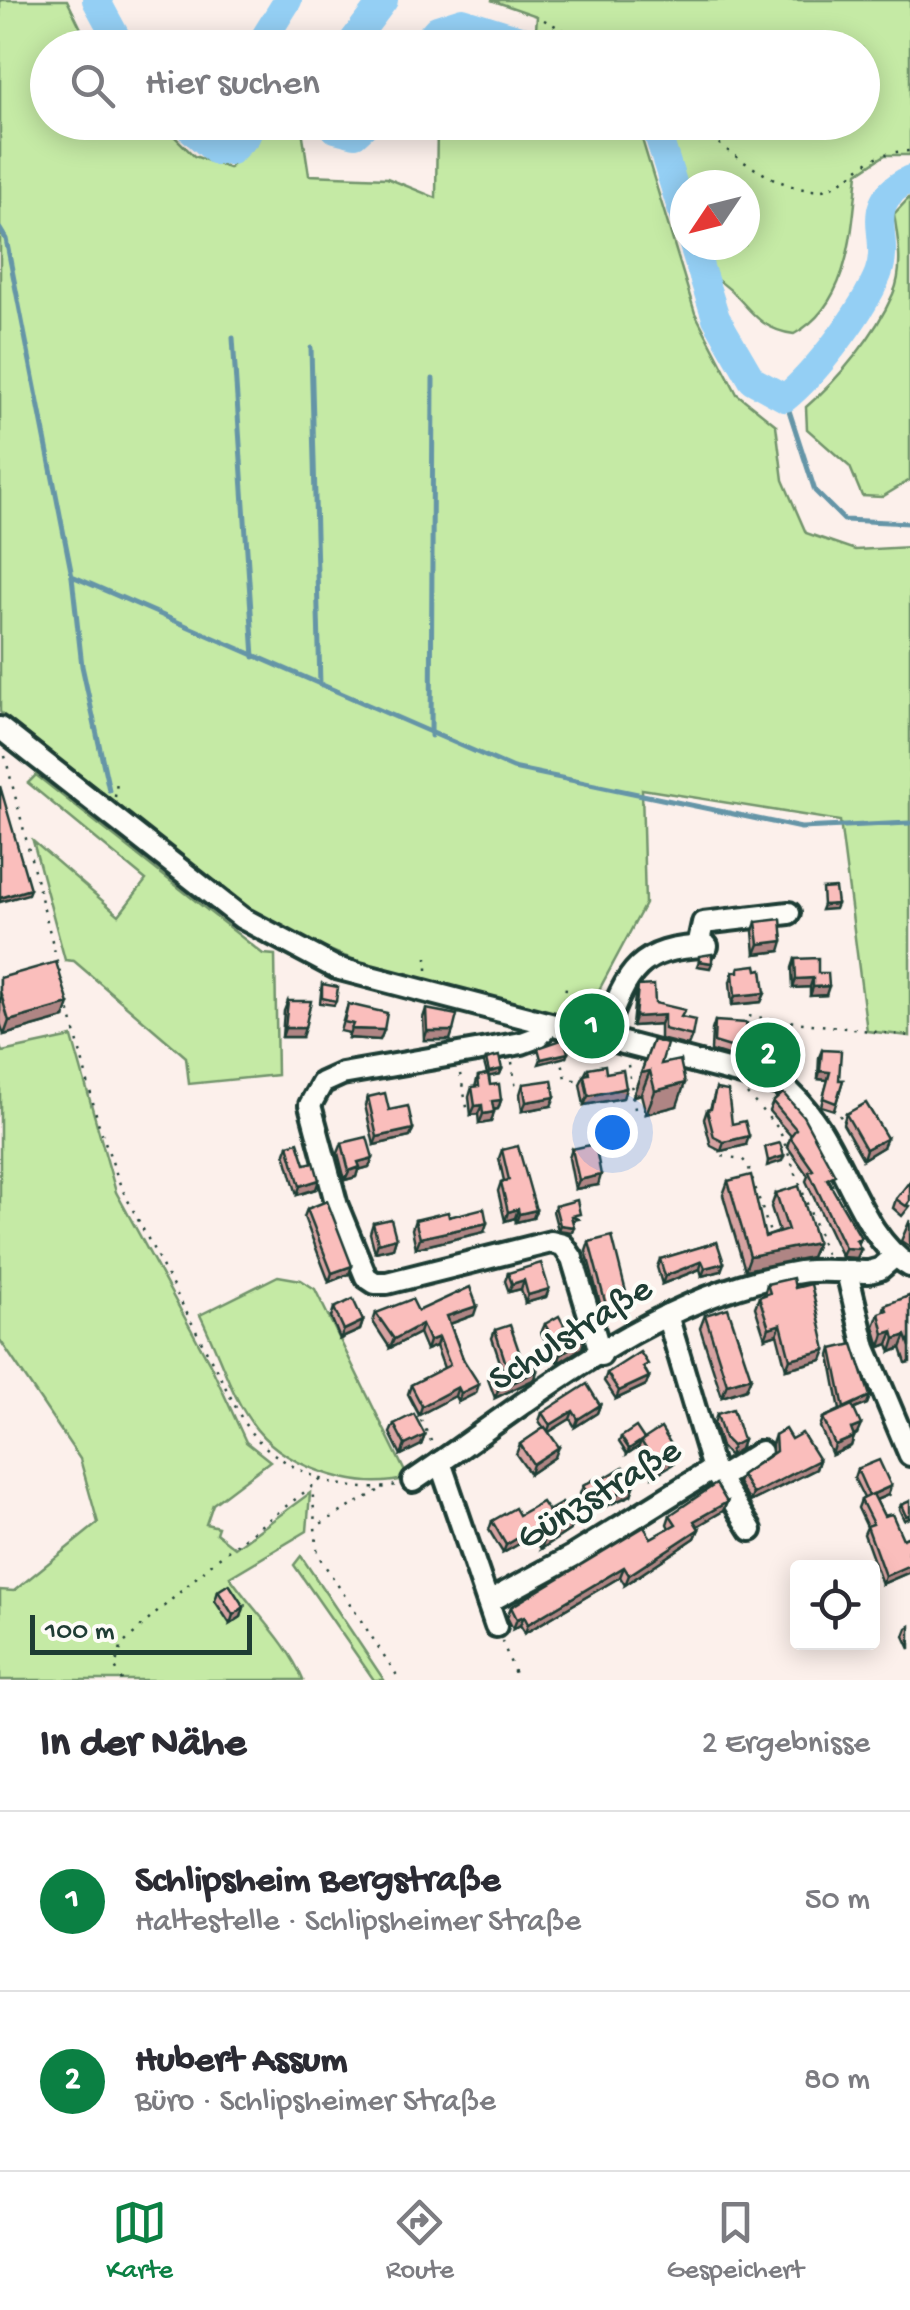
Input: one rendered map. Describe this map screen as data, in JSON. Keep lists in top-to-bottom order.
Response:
{
  "streets": {
    "street": ["Schulstraße", "Günzstraße"]
  },
  "crossings": [
    ["Schulstraße", "Günzstraße"]
  ],
  "scale_bar": "100 m",
  "north": "bottom left",
  "page": {
    "search": "Hier suchen",
    "pins": ["1", "2"],
    "scale": "100 m",
    "heading": ["In der Nähe", "2 Ergebnisse"],
    "list": [
      {
        "mark": "1",
        "name": "Schlipsheim Bergstraße",
        "note": "Haltestelle · Schlipsheimer Straße",
        "value": "50 m"
      },
      {
        "mark": "2",
        "name": "Hubert Assum",
        "note": "Büro · Schlipsheimer Straße",
        "value": "80 m"
      }
    ],
    "nav": ["Karte", "Route", "Gespeichert"]
  }
}
